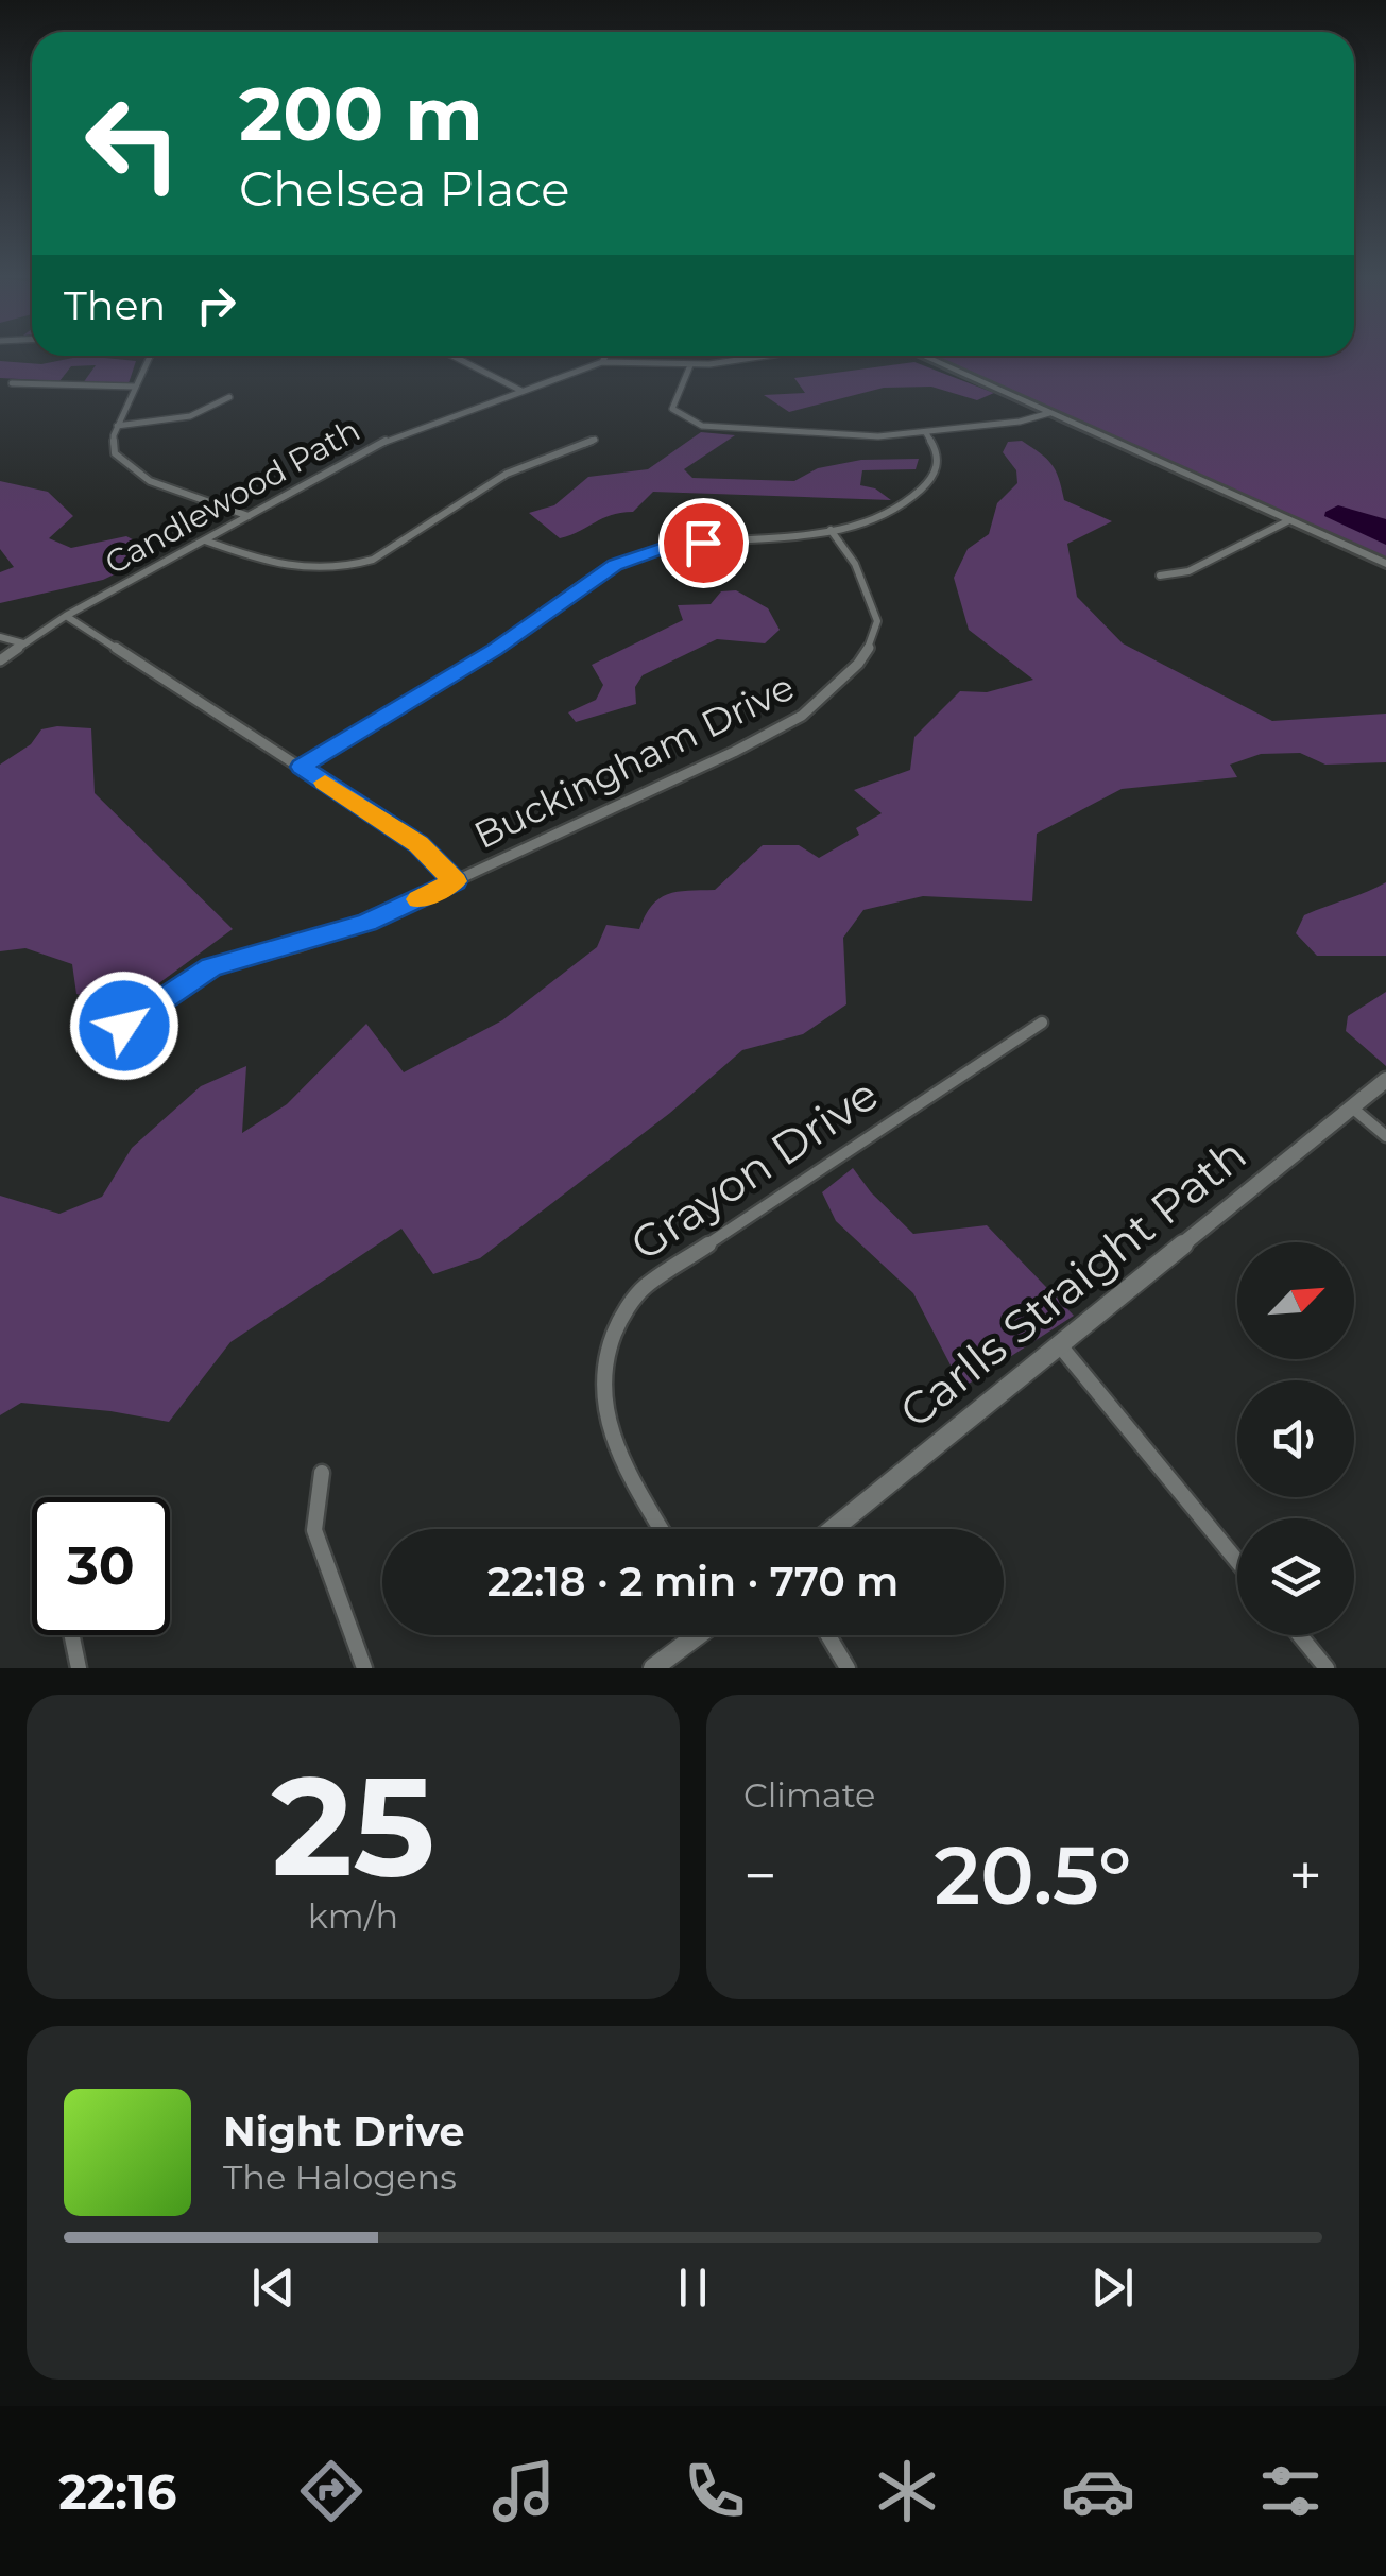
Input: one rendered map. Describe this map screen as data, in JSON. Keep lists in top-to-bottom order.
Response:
{
  "streets": {
    "street": [
      "Candlewood Path",
      "Buckingham Drive",
      "Grayon Drive",
      "Carlls Straight Path"
    ]
  },
  "north": "top right",
  "page": {
    "turn": ["200 m", "Chelsea Place"],
    "then": "Then",
    "limit": "30",
    "trip": "22:18 · 2 min · 770 m",
    "tile": [
      ["25", "km/h"],
      "Climate"
    ],
    "heat": ["−", "20.5°", "+"],
    "song": ["Night Drive", "The Halogens"],
    "tabs": "22:16"
  }
}
